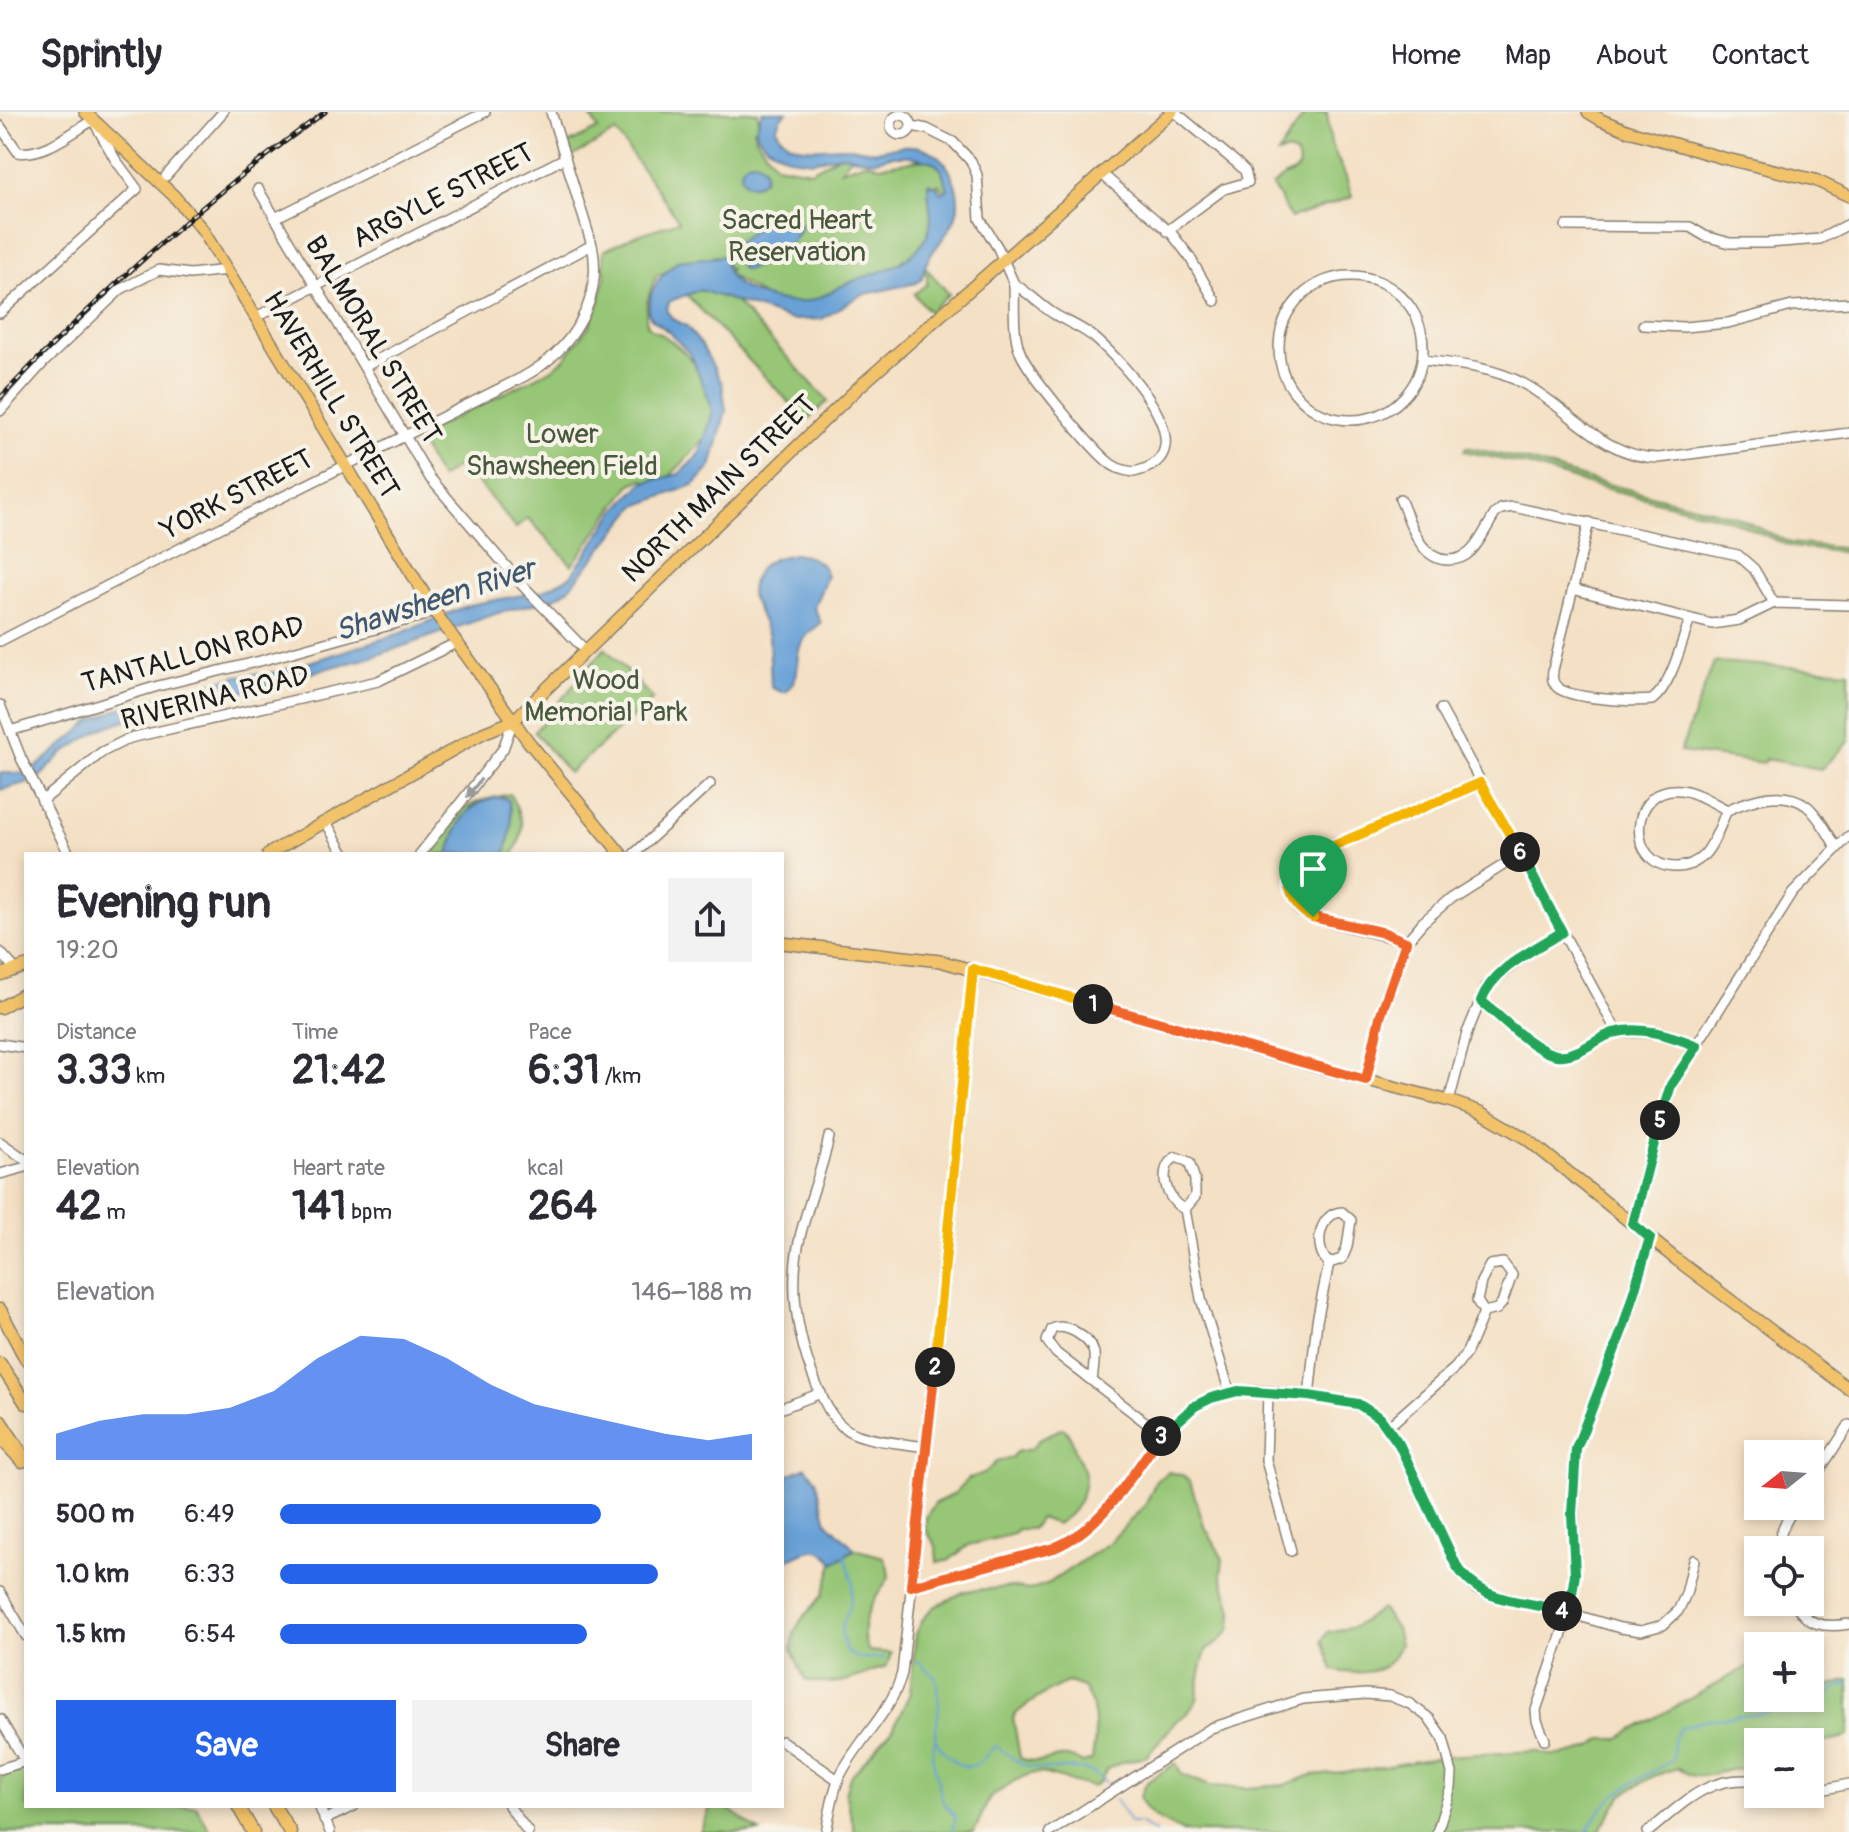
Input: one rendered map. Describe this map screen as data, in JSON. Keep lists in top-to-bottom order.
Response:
{
  "streets": {
    "main road": ["HAVERHILL STREET", "NORTH MAIN STREET"],
    "street": [
      "ARGYLE STREET",
      "BALMORAL STREET",
      "YORK STREET",
      "TANTALLON ROAD",
      "RIVERINA ROAD"
    ]
  },
  "crossings": [
    ["ARGYLE STREET", "BALMORAL STREET"],
    ["ARGYLE STREET", "HAVERHILL STREET"],
    ["ARGYLE STREET", "YORK STREET"],
    ["BALMORAL STREET", "NORTH MAIN STREET"],
    ["BALMORAL STREET", "YORK STREET"],
    ["HAVERHILL STREET", "NORTH MAIN STREET"],
    ["HAVERHILL STREET", "YORK STREET"],
    ["HAVERHILL STREET", "TANTALLON ROAD"],
    ["HAVERHILL STREET", "RIVERINA ROAD"]
  ],
  "water": ["Shawsheen River"],
  "parks": ["Sacred Heart Reservation", "Lower Shawsheen Field", "Wood Memorial Park"],
  "north": "left",
  "page": {
    "header": "Sprintly",
    "nav": [
      "Home",
      "Map",
      "About",
      "Contact"
    ],
    "pins": [
      "6",
      "1",
      "5",
      "2",
      "3",
      "4"
    ],
    "heading": ["Evening run", "19:20"],
    "stats": [
      ["Distance", "3.33 km"],
      ["Time", "21:42"],
      ["Pace", "6:31 /km"],
      ["Elevation", "42 m"],
      ["Heart rate", "141 bpm"],
      ["kcal", "264"]
    ],
    "chart": ["Elevation", "146–188 m"],
    "map_buttons": ["+", "−"],
    "list": [
      {
        "name": "500 m",
        "note": "6:49"
      },
      {
        "name": "1.0 km",
        "note": "6:33"
      },
      {
        "name": "1.5 km",
        "note": "6:54"
      }
    ],
    "buttons": ["Save", "Share"]
  }
}
